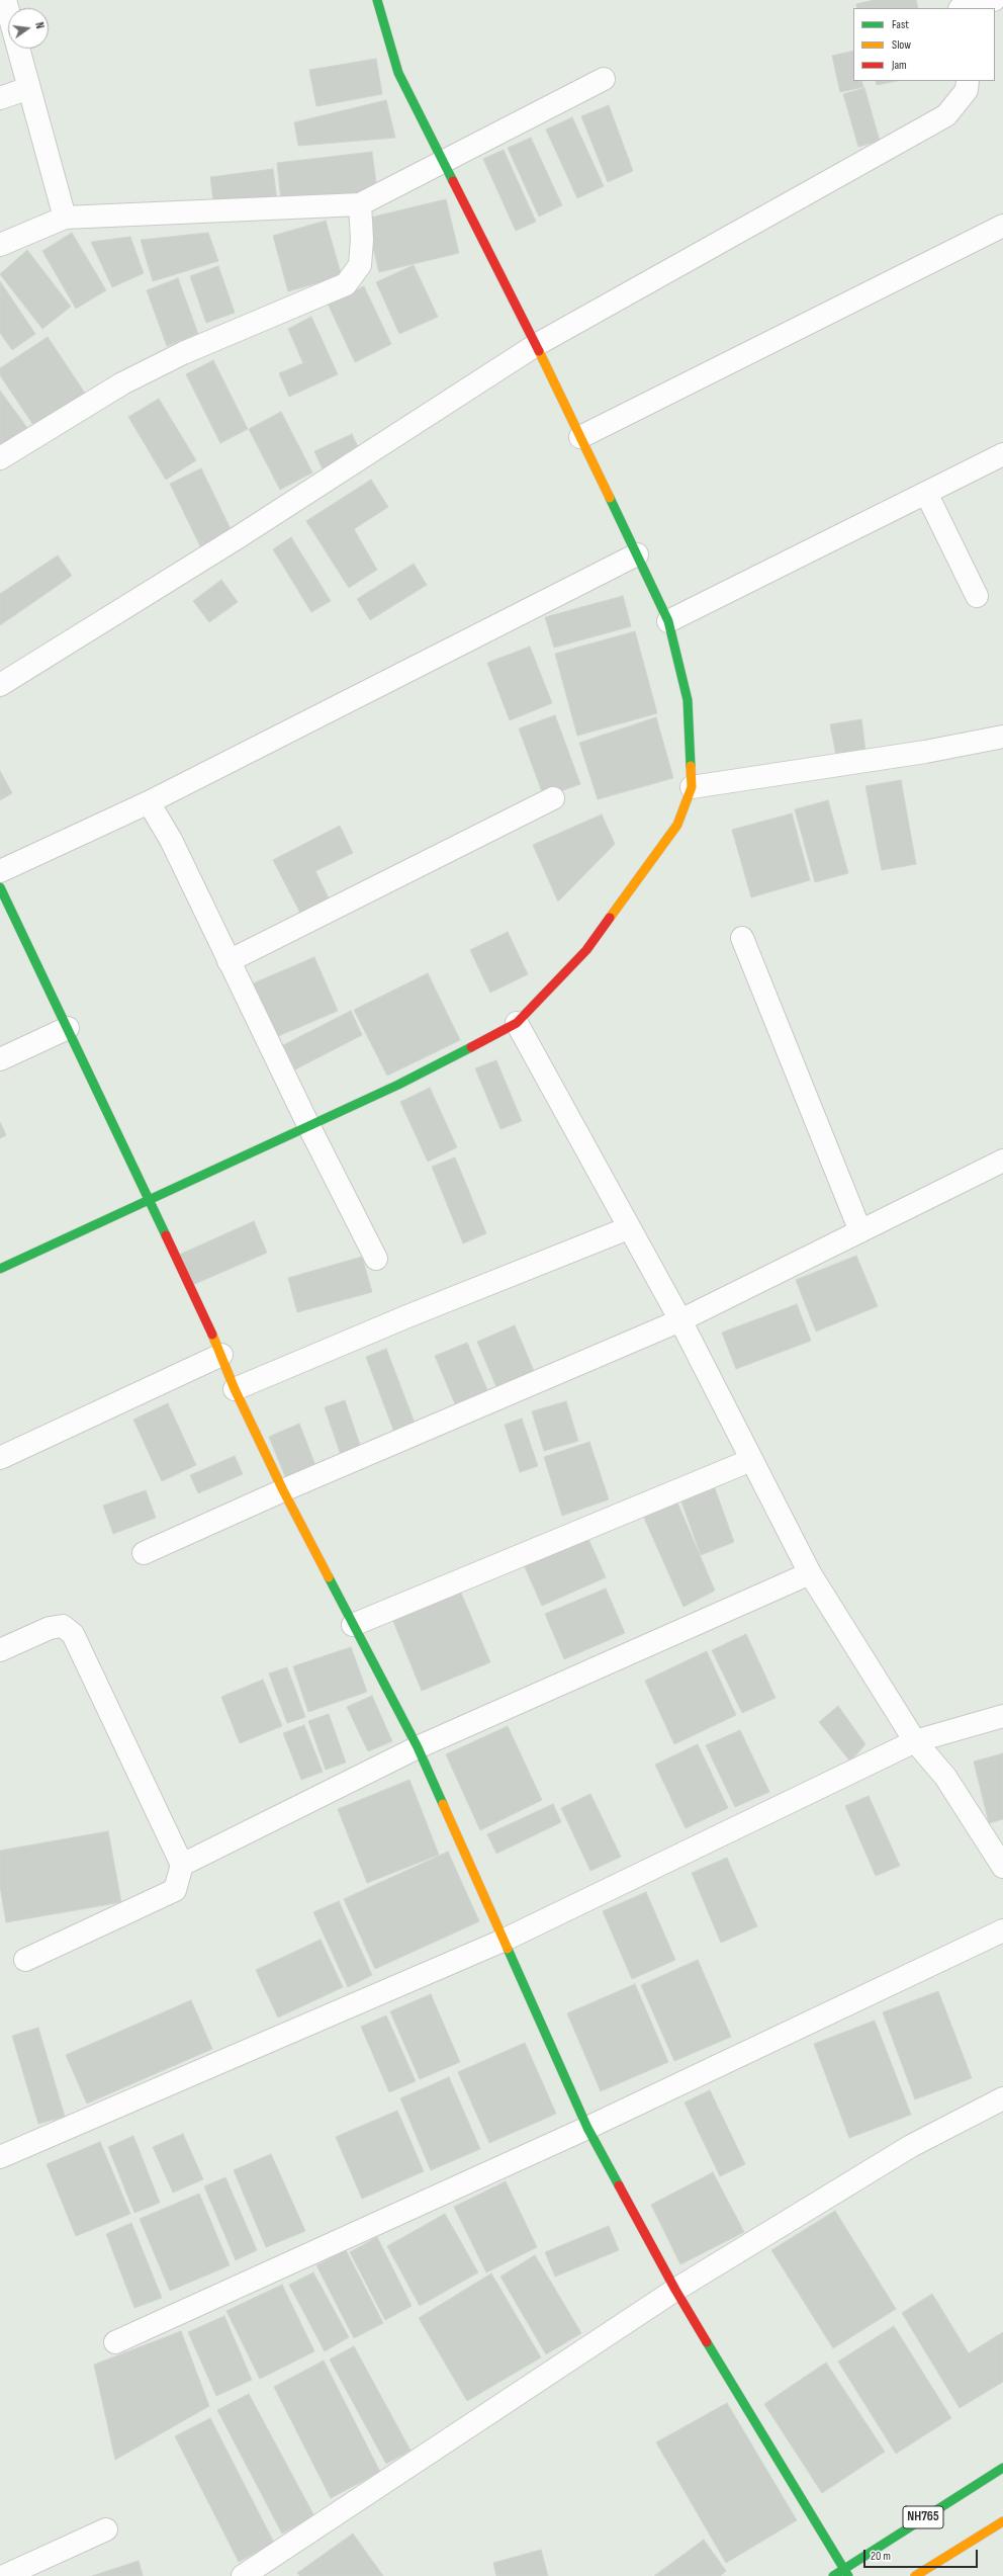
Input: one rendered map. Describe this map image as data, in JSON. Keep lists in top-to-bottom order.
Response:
{
  "streets": {
    "main road": ["NH765"]
  },
  "legend": ["Fast", "Slow", "Jam"],
  "scale_bar": "20 m",
  "north": "right"
}
